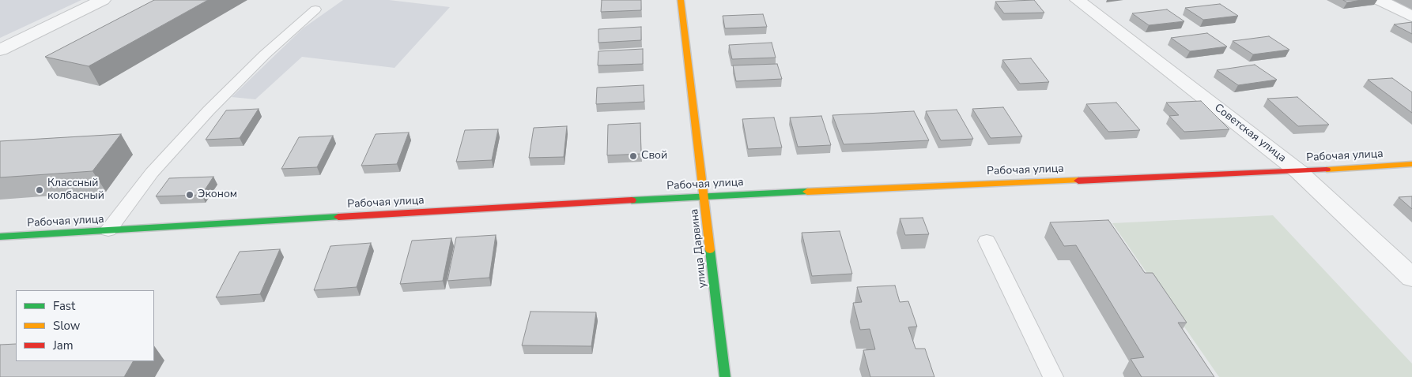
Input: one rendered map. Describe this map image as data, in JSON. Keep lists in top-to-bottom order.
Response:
{
  "streets": {
    "street": ["Советская улица", "Рабочая улица", "улица Дарвина"]
  },
  "crossings": [
    ["Советская улица", "Рабочая улица"],
    ["Рабочая улица", "улица Дарвина"]
  ],
  "places": ["Свой", "Классный колбасный", "Эконом"],
  "legend": ["Fast", "Slow", "Jam"]
}
